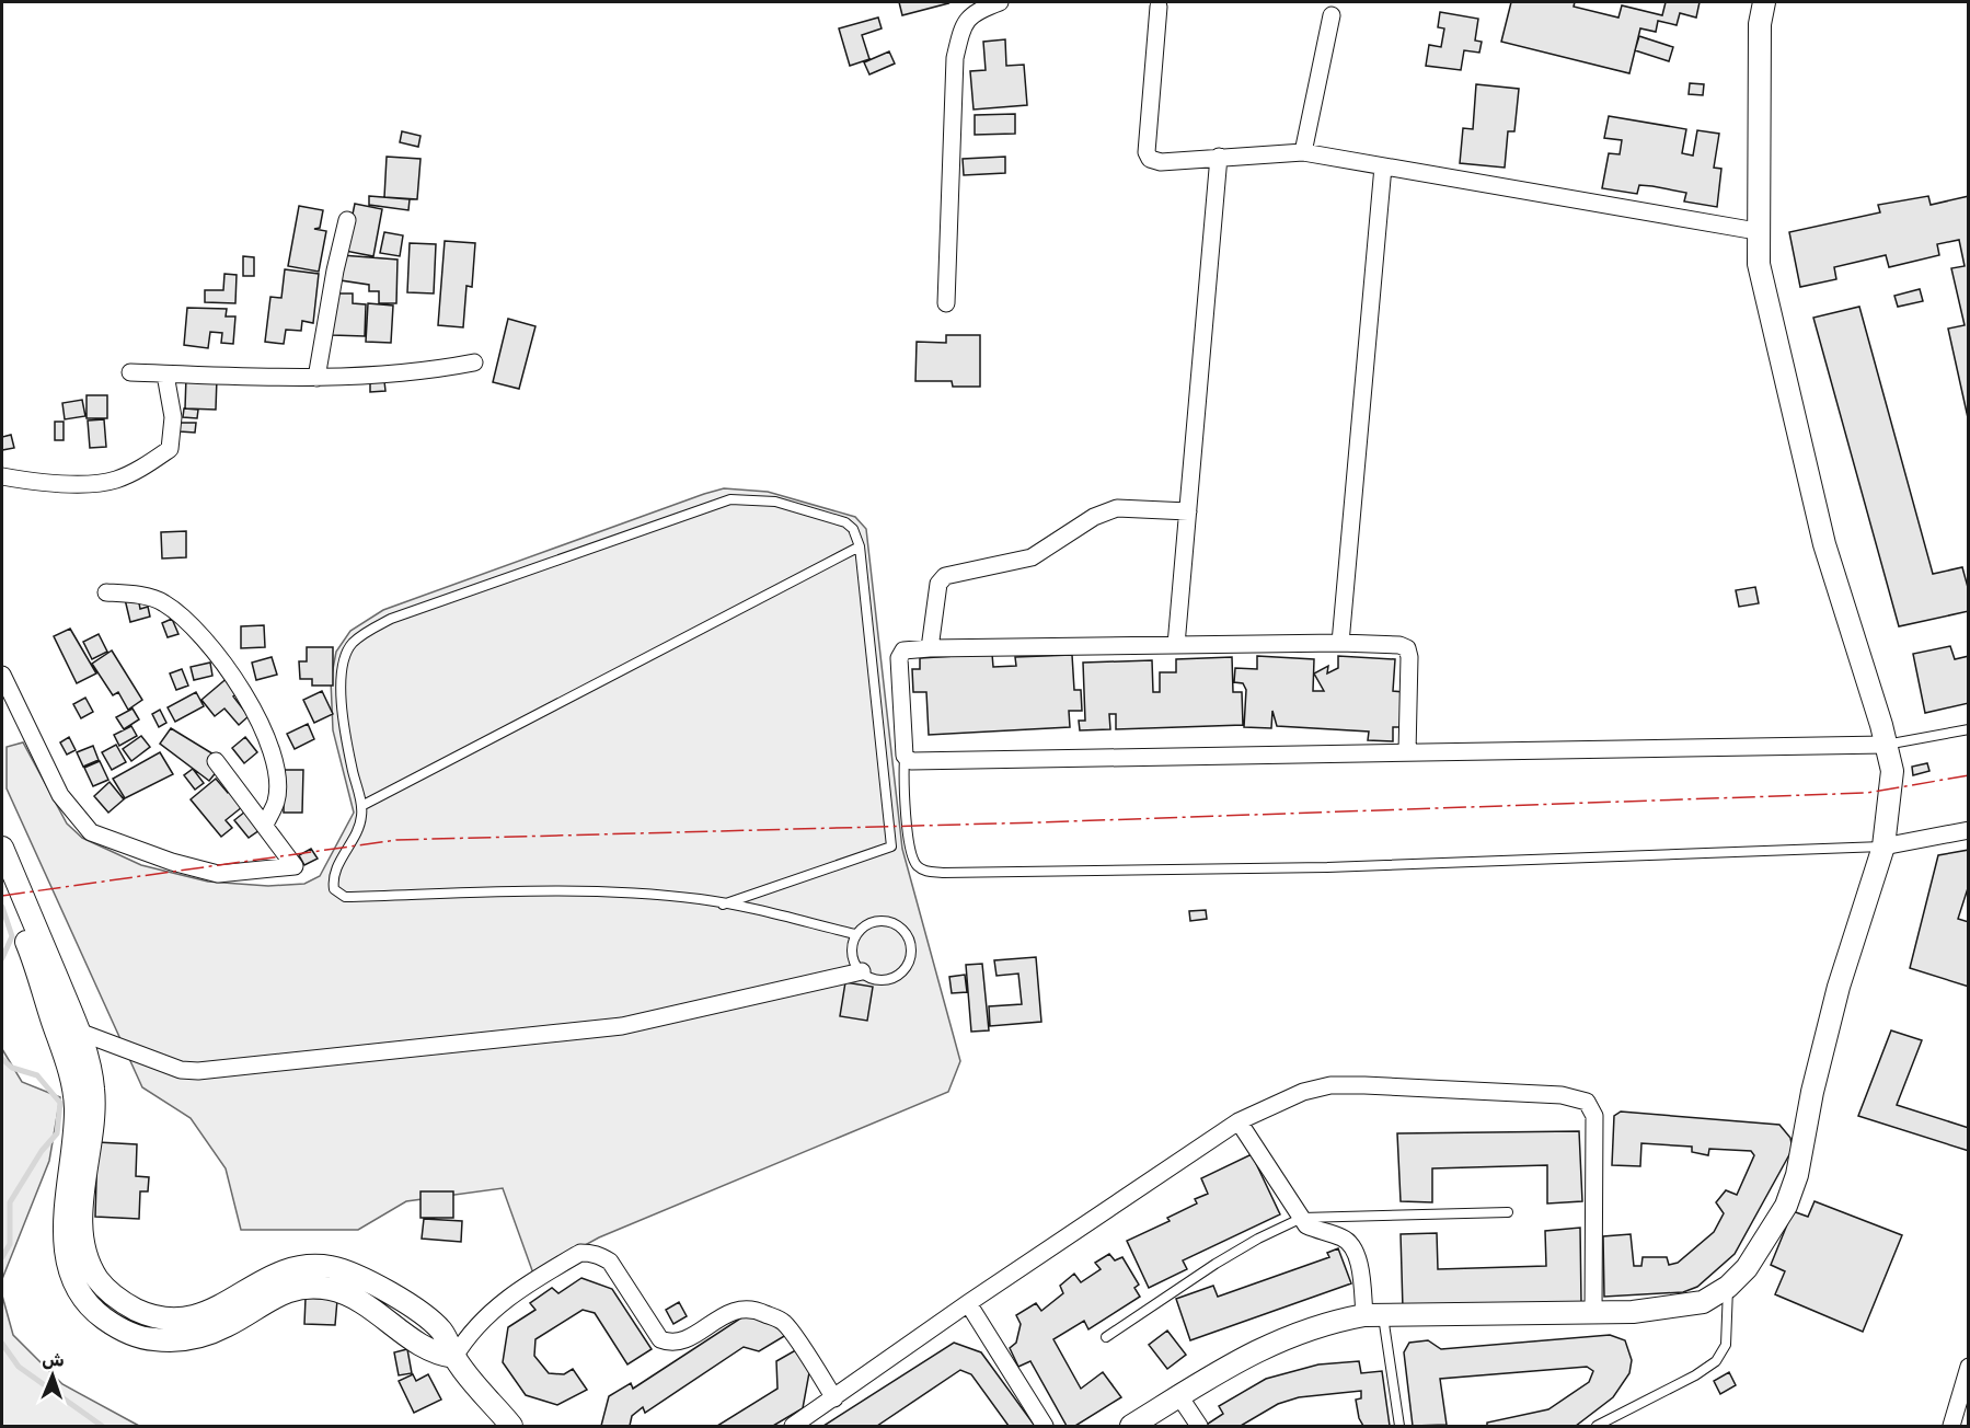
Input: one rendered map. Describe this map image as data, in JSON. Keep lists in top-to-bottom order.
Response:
{
  "north": "top"
}
